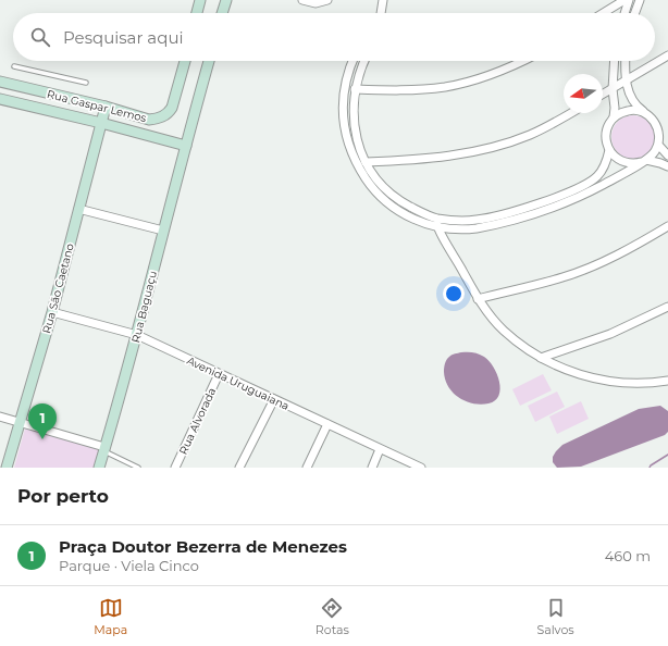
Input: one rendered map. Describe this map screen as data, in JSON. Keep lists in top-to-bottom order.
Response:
{
  "streets": {
    "main road": ["Rua Gaspar Lemos", "Rua São Caetano", "Rua Baguaçu"],
    "street": ["Avenida Uruguaiana", "Rua Alvorada"]
  },
  "crossings": [
    ["Rua Gaspar Lemos", "Rua São Caetano"],
    ["Rua Gaspar Lemos", "Rua Baguaçu"],
    ["Rua São Caetano", "Avenida Uruguaiana"],
    ["Rua Baguaçu", "Avenida Uruguaiana"],
    ["Avenida Uruguaiana", "Rua Alvorada"]
  ],
  "north": "left",
  "page": {
    "search": "Pesquisar aqui",
    "pins": "1",
    "heading": "Por perto",
    "list": [
      {
        "mark": "1",
        "name": "Praça Doutor Bezerra de Menezes",
        "note": "Parque · Viela Cinco",
        "value": "460 m"
      }
    ],
    "nav": ["Mapa", "Rotas", "Salvos"]
  }
}
